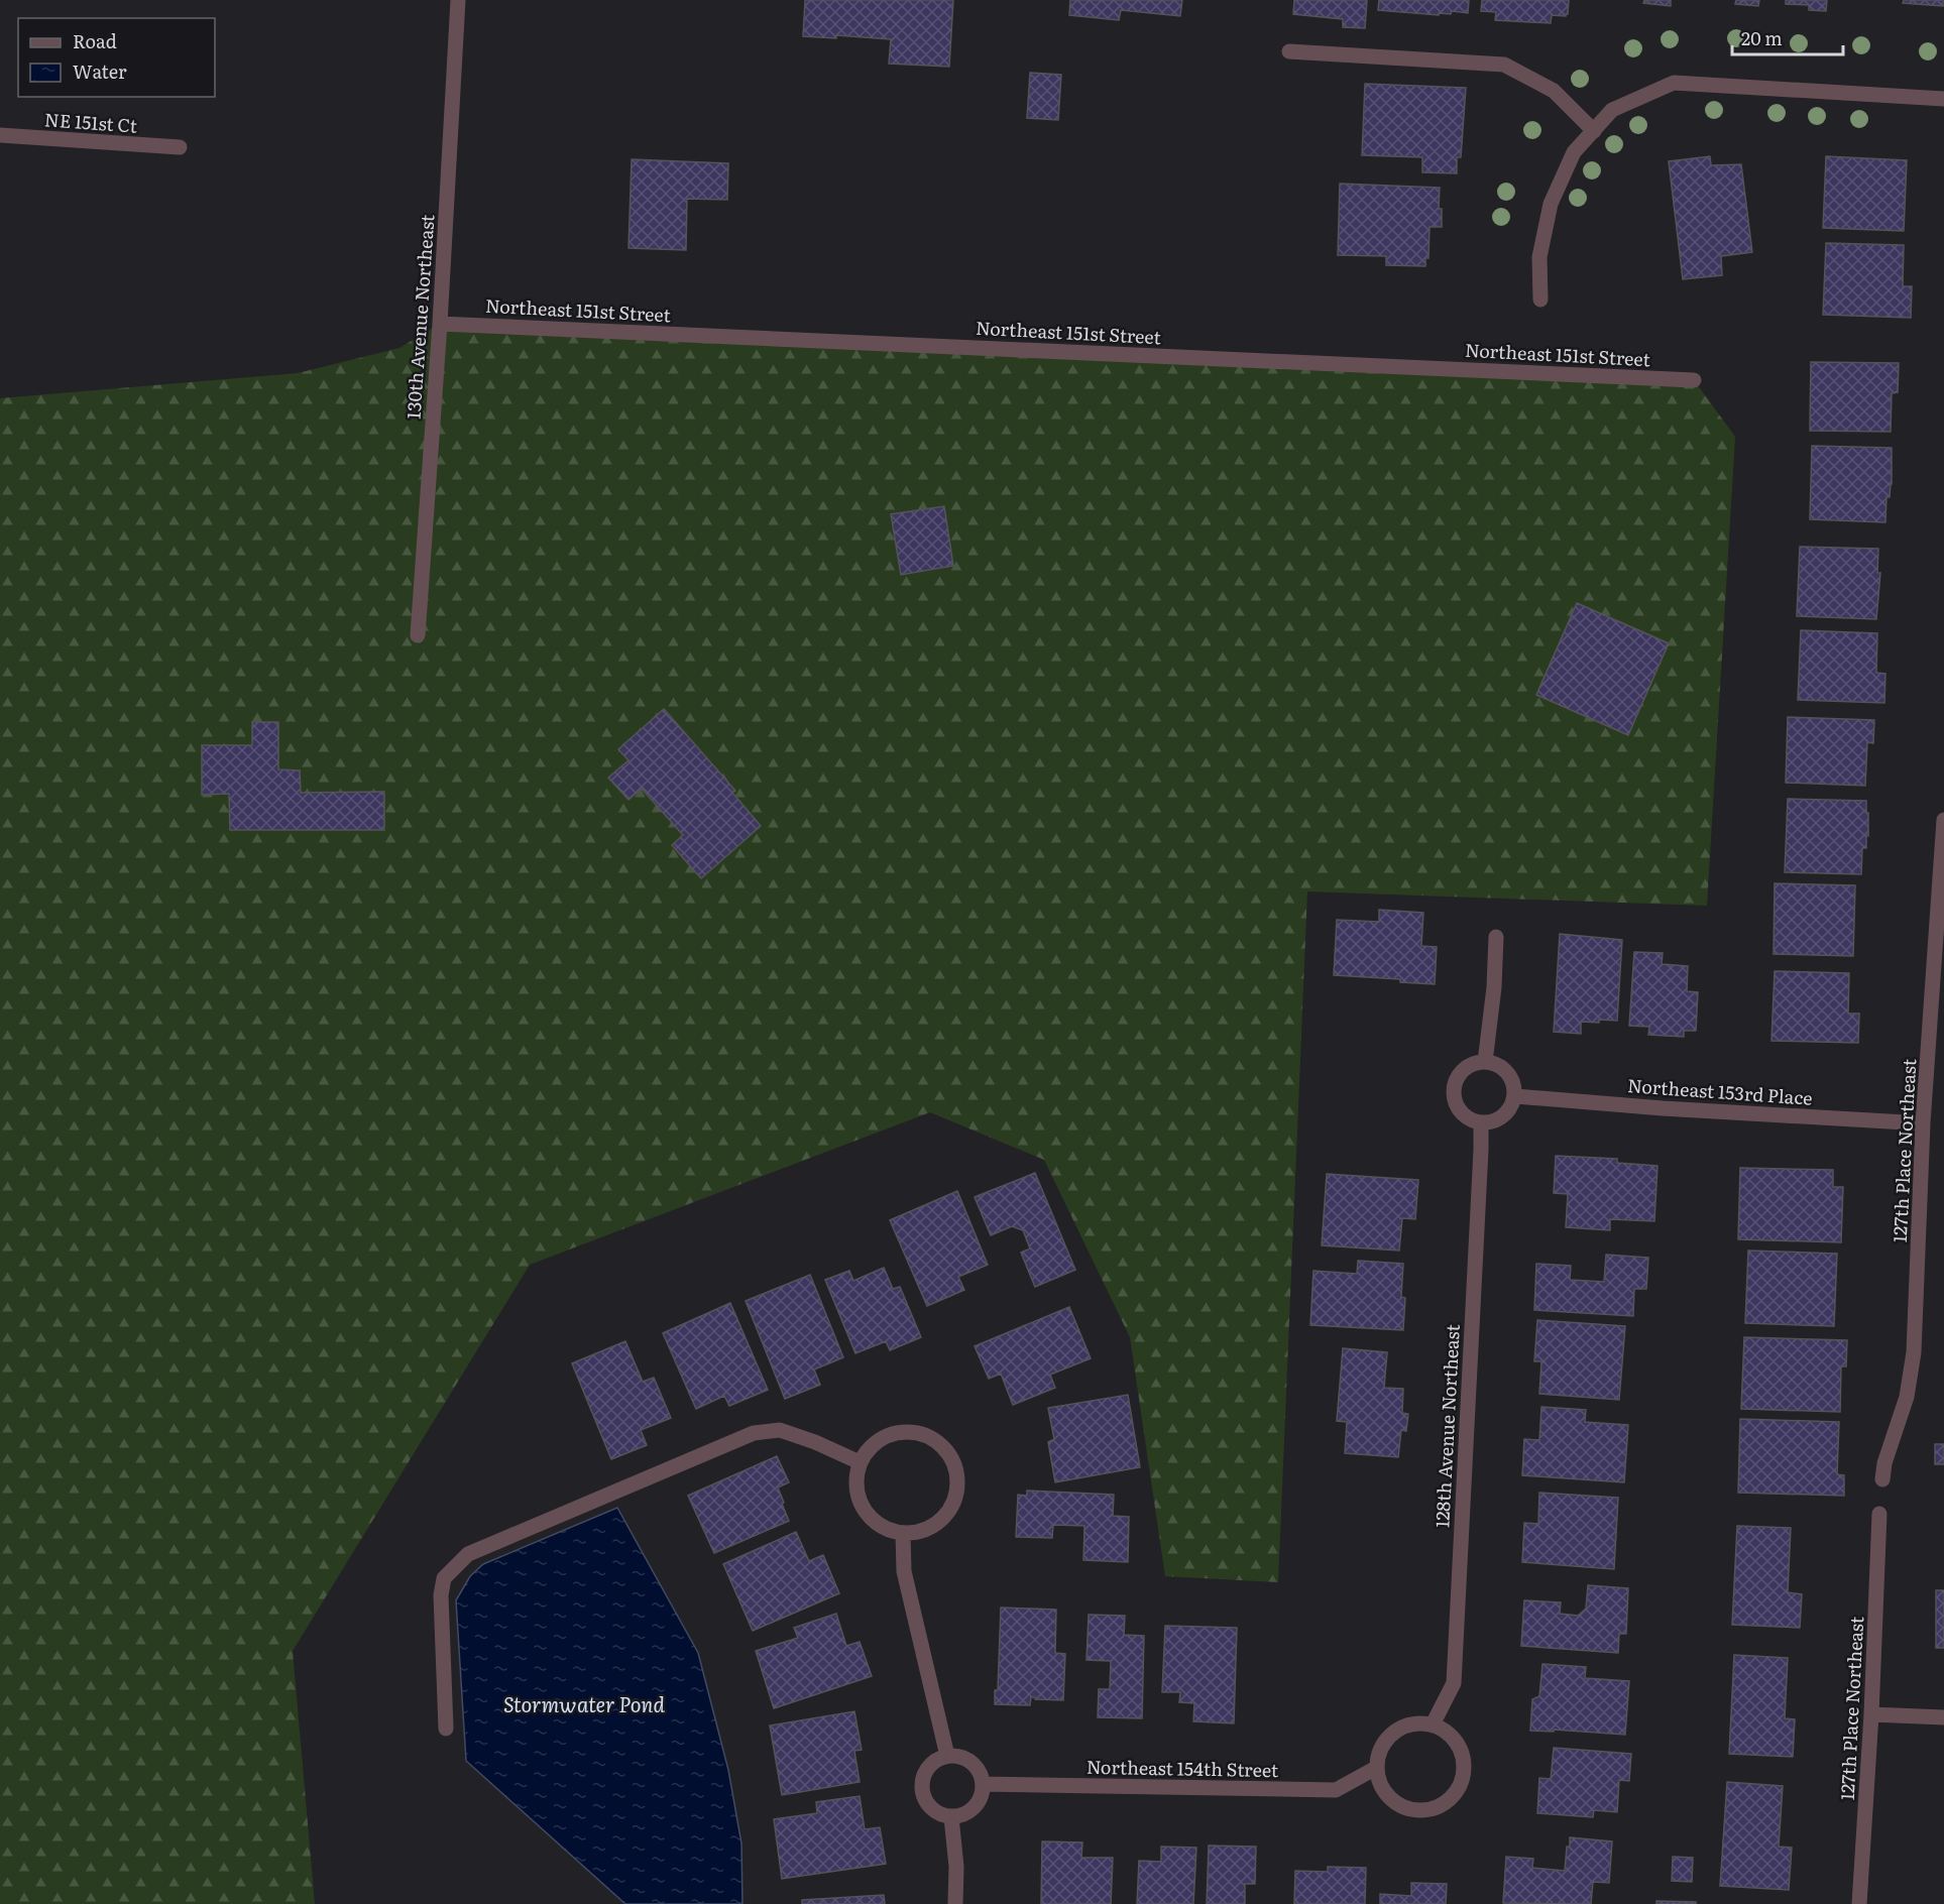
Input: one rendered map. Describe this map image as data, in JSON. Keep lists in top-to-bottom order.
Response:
{
  "streets": {
    "street": [
      "NE 151st Ct",
      "Northeast 151st Street",
      "130th Avenue Northeast",
      "Northeast 153rd Place",
      "127th Place Northeast",
      "128th Avenue Northeast",
      "Northeast 154th Street"
    ]
  },
  "crossings": [
    ["Northeast 151st Street", "130th Avenue Northeast"],
    ["Northeast 153rd Place", "127th Place Northeast"],
    ["Northeast 153rd Place", "128th Avenue Northeast"],
    ["128th Avenue Northeast", "Northeast 154th Street"]
  ],
  "water": ["Stormwater Pond"],
  "legend": ["Road", "Water"],
  "scale_bar": "20 m"
}
